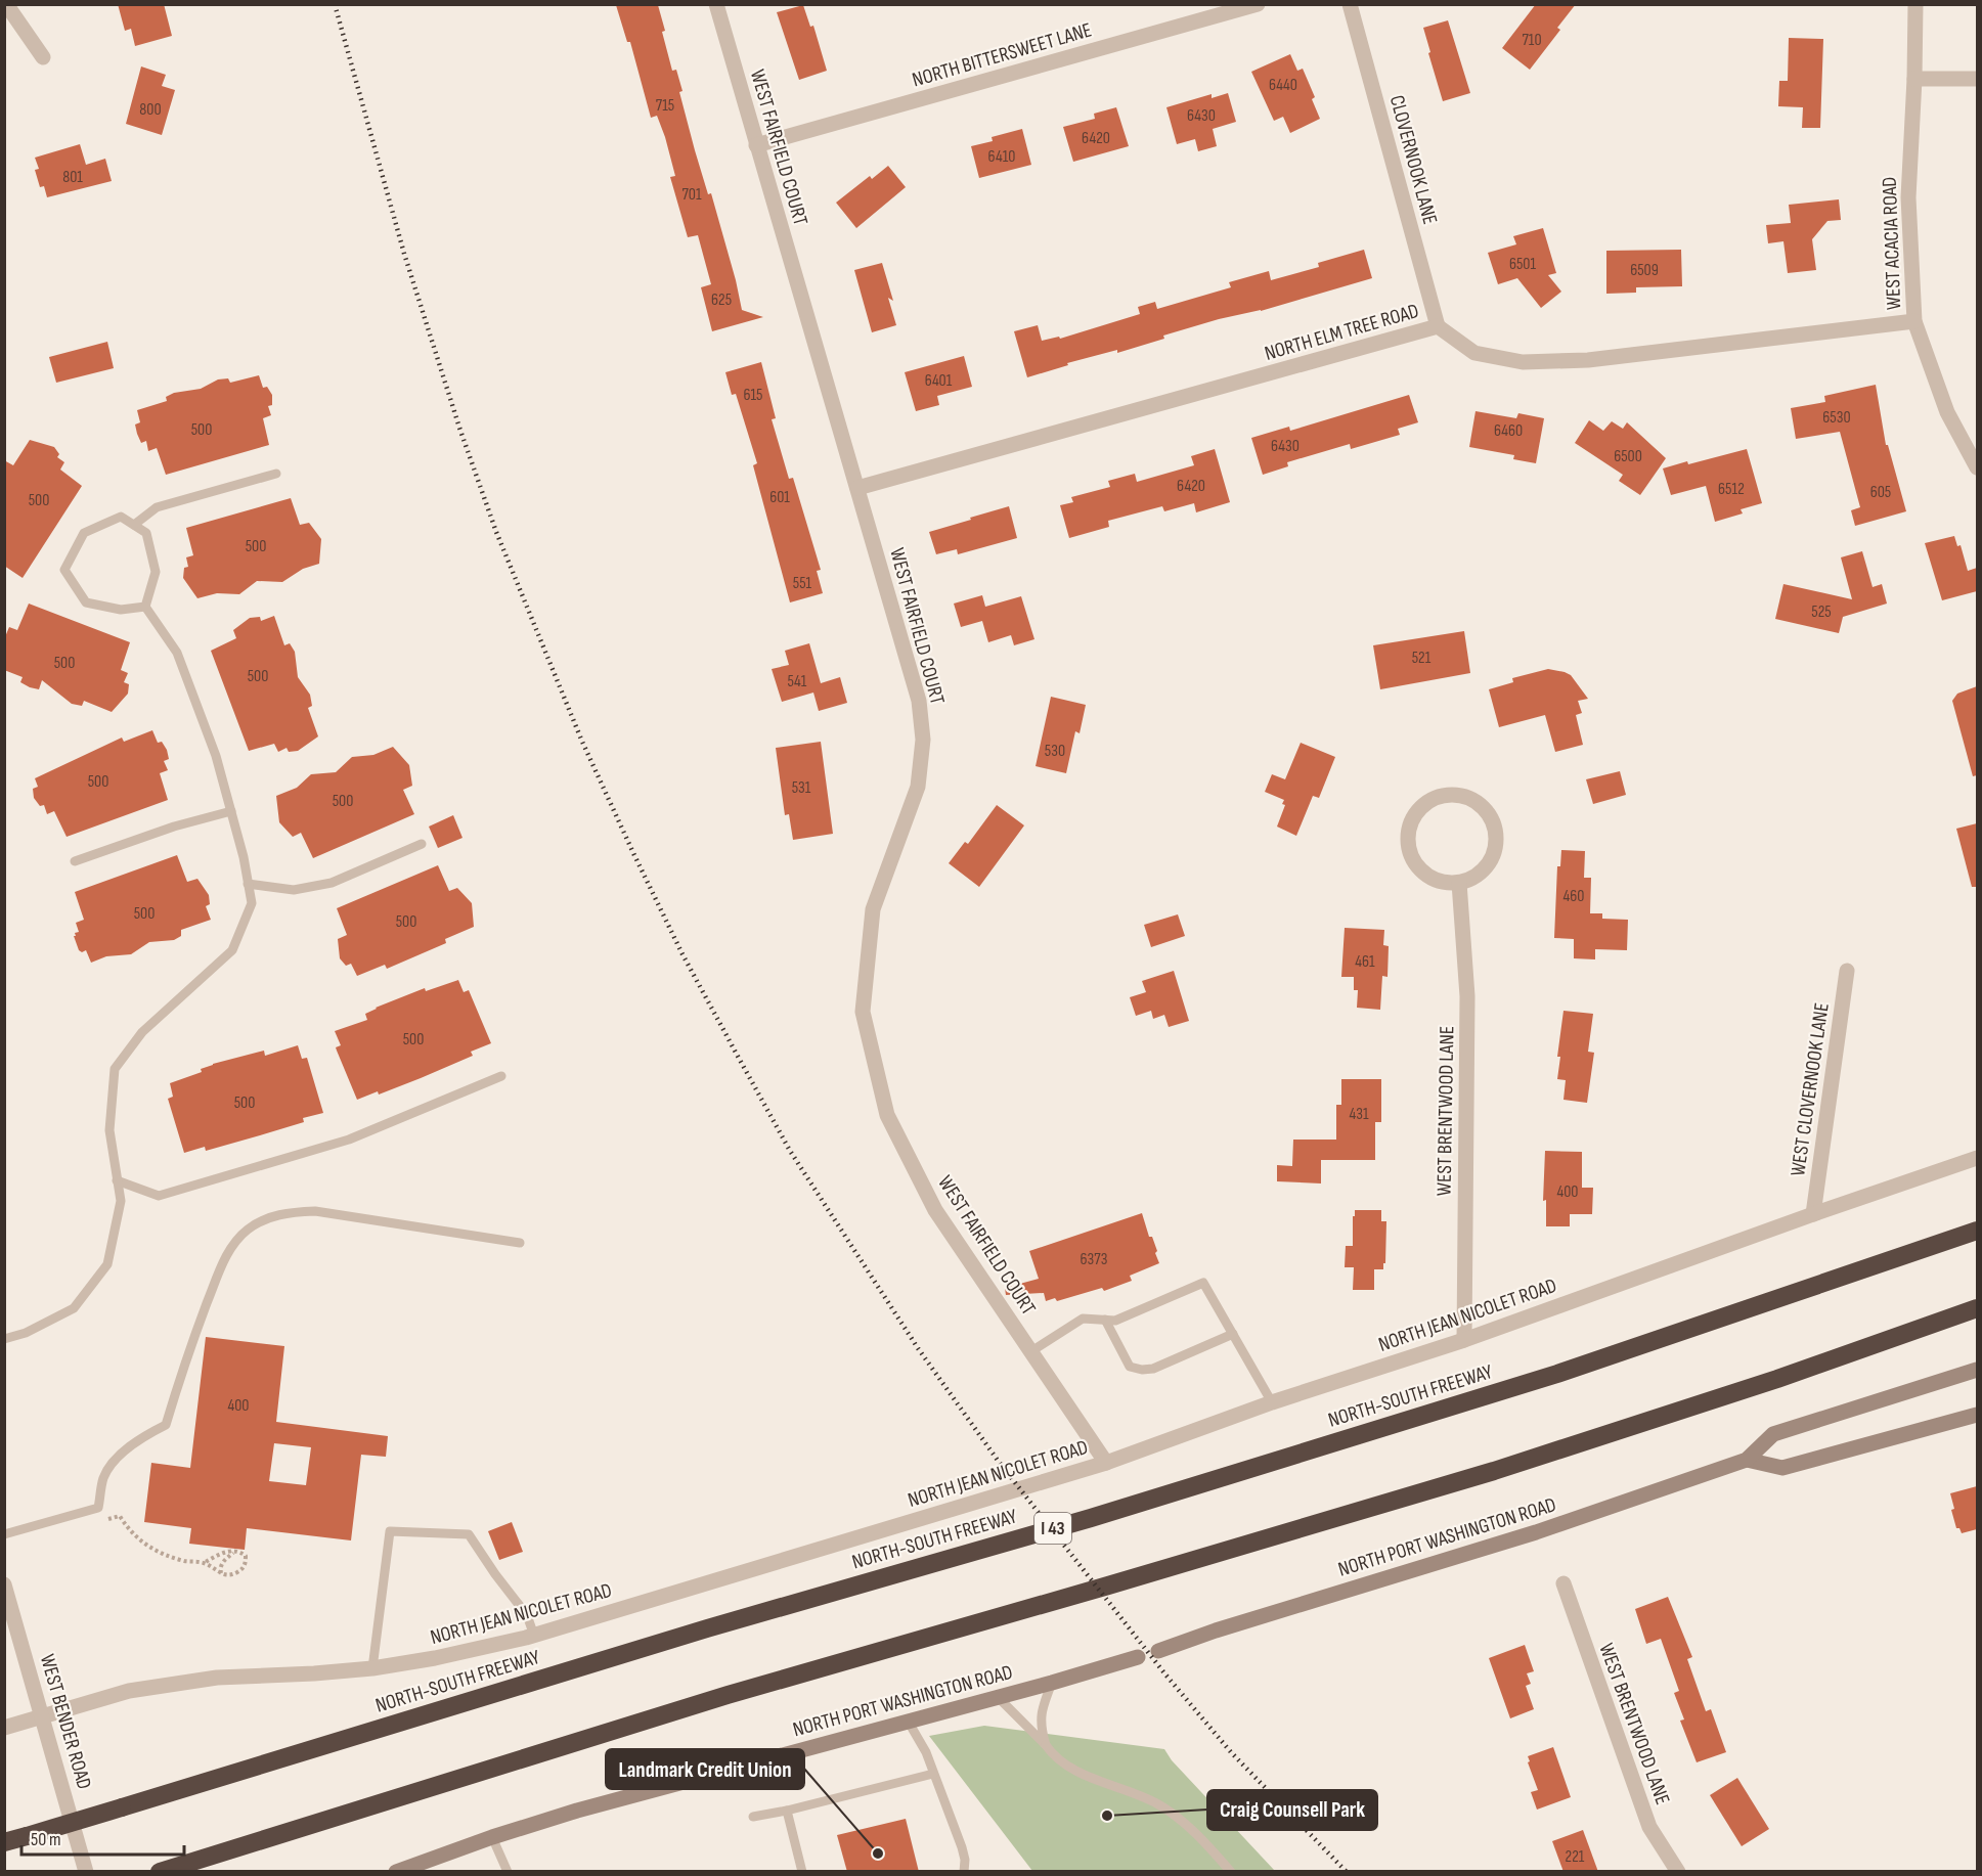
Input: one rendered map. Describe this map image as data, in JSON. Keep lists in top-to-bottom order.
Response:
{
  "streets": {
    "highway": ["NORTH-SOUTH FREEWAY", "I 43"],
    "main road": ["NORTH PORT WASHINGTON ROAD"],
    "street": [
      "NORTH BITTERSWEET LANE",
      "WEST FAIRFIELD COURT",
      "CLOVERNOOK LANE",
      "WEST ACACIA ROAD",
      "NORTH ELM TREE ROAD",
      "WEST CLOVERNOOK LANE",
      "WEST BRENTWOOD LANE",
      "NORTH JEAN NICOLET ROAD",
      "WEST BENDER ROAD"
    ]
  },
  "crossings": [
    ["NORTH BITTERSWEET LANE", "WEST FAIRFIELD COURT"],
    ["WEST FAIRFIELD COURT", "NORTH ELM TREE ROAD"],
    ["WEST FAIRFIELD COURT", "NORTH JEAN NICOLET ROAD"],
    ["CLOVERNOOK LANE", "NORTH ELM TREE ROAD"],
    ["WEST ACACIA ROAD", "NORTH ELM TREE ROAD"],
    ["WEST CLOVERNOOK LANE", "NORTH JEAN NICOLET ROAD"],
    ["WEST BRENTWOOD LANE", "NORTH JEAN NICOLET ROAD"],
    ["NORTH JEAN NICOLET ROAD", "WEST BENDER ROAD"]
  ],
  "places": ["Craig Counsell Park", "Landmark Credit Union"],
  "house_numbers": [
    "710",
    "6440",
    "715",
    "800",
    "6430",
    "6420",
    "6410",
    "801",
    "701",
    "6501",
    "6509",
    "625",
    "6401",
    "615",
    "6530",
    "500",
    "6460",
    "6430",
    "6500",
    "6420",
    "6512",
    "605",
    "601",
    "500",
    "500",
    "551",
    "525",
    "521",
    "500",
    "500",
    "541",
    "530",
    "500",
    "531",
    "500",
    "460",
    "500",
    "500",
    "461",
    "500",
    "500",
    "431",
    "400",
    "6373",
    "400",
    "221"
  ],
  "scale_bar": "50 m"
}
